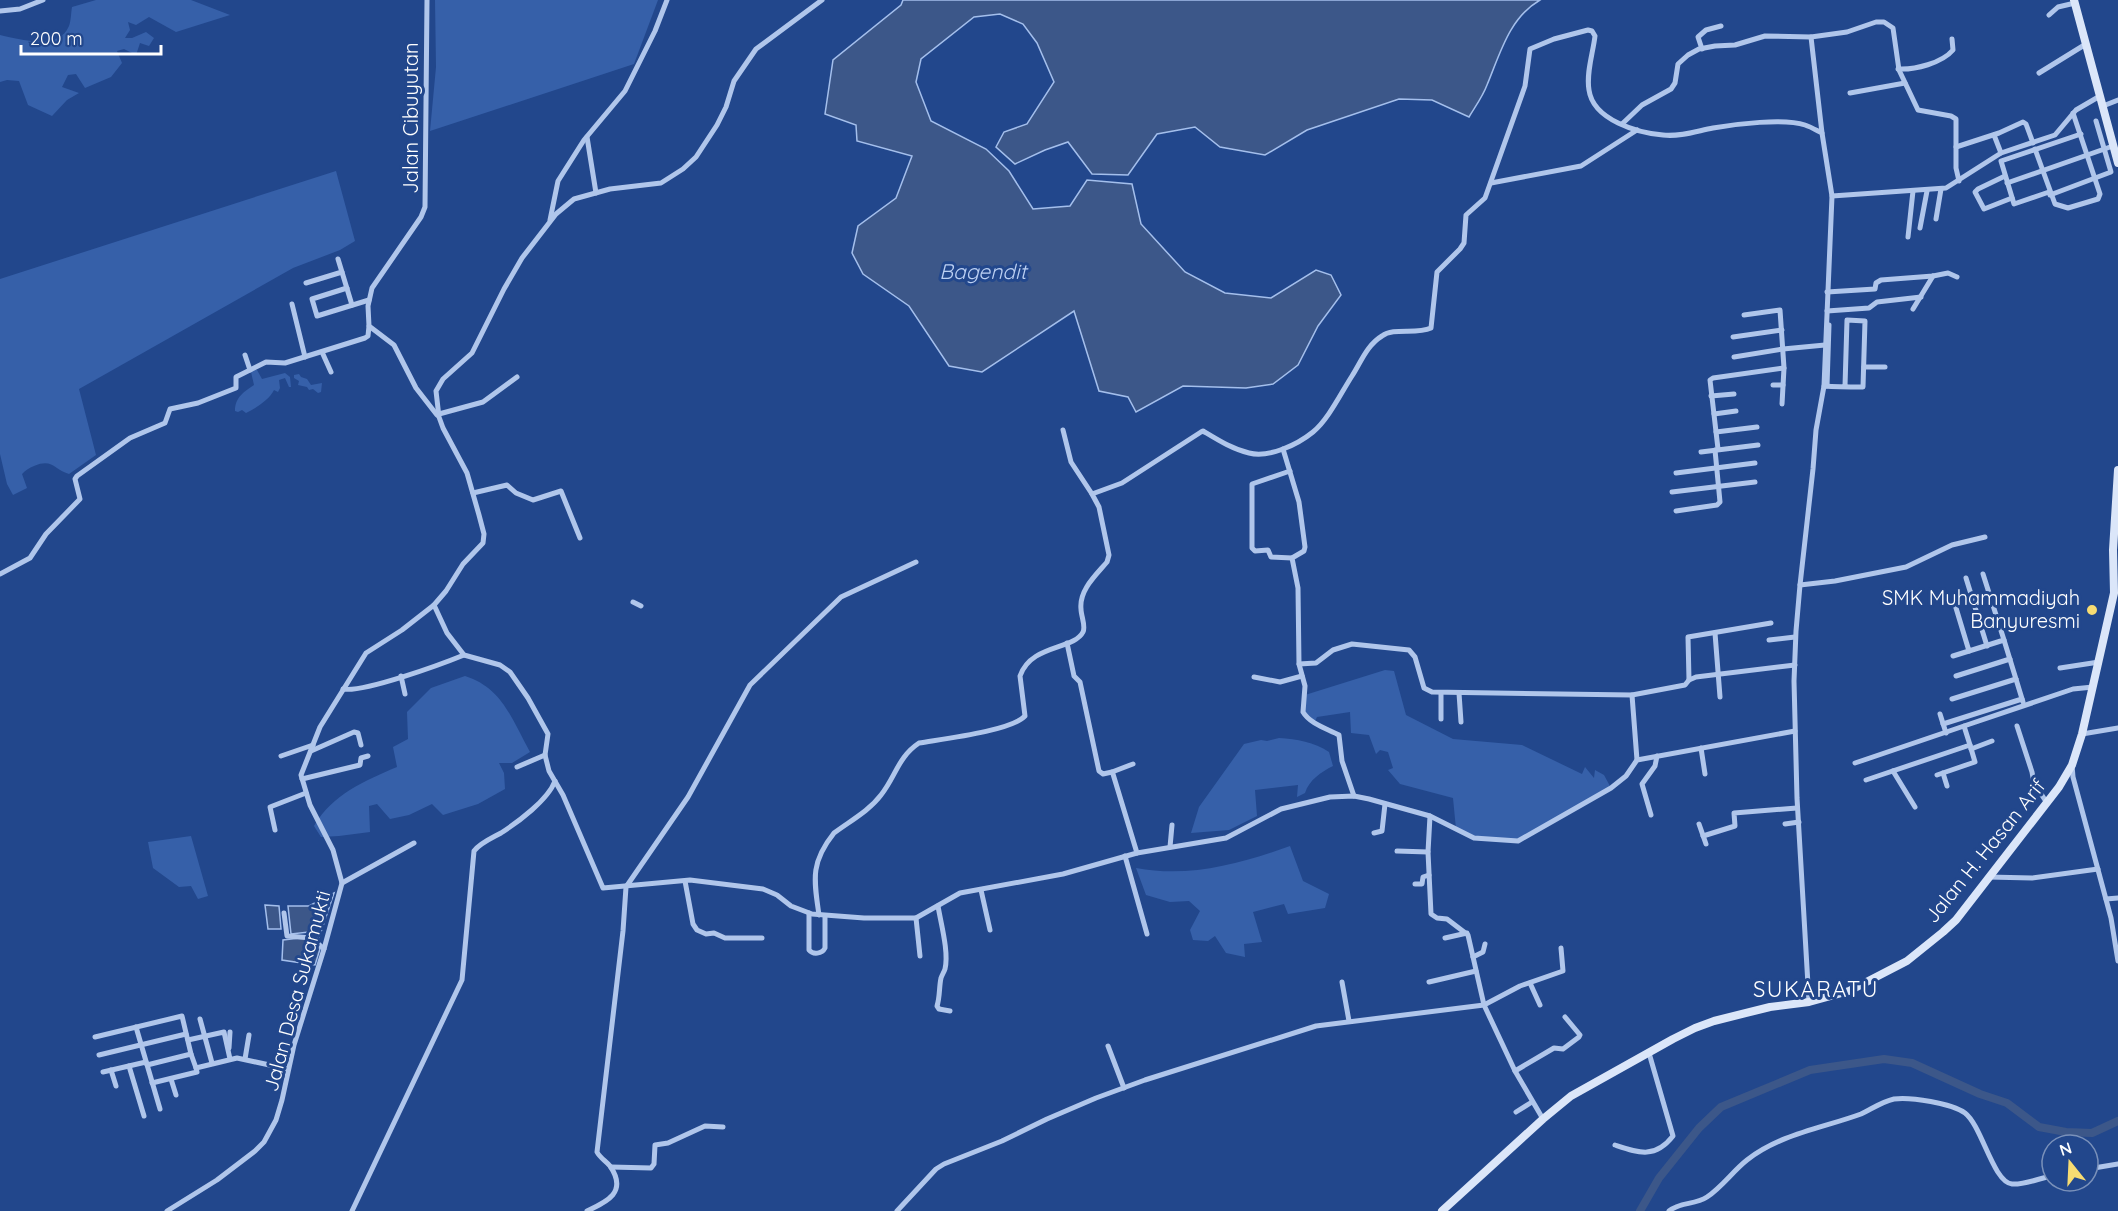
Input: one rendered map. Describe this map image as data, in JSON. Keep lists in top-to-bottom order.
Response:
{
  "streets": {
    "main road": ["Jalan H. Hasan Arif"],
    "street": ["Jalan Cibuyutan", "Jalan Desa Sukamukti"]
  },
  "districts": ["SUKARATU"],
  "water": ["Bagendit"],
  "places": ["SMK Muhammadiyah Banyuresmi"],
  "scale_bar": "200 m",
  "north": "top"
}
